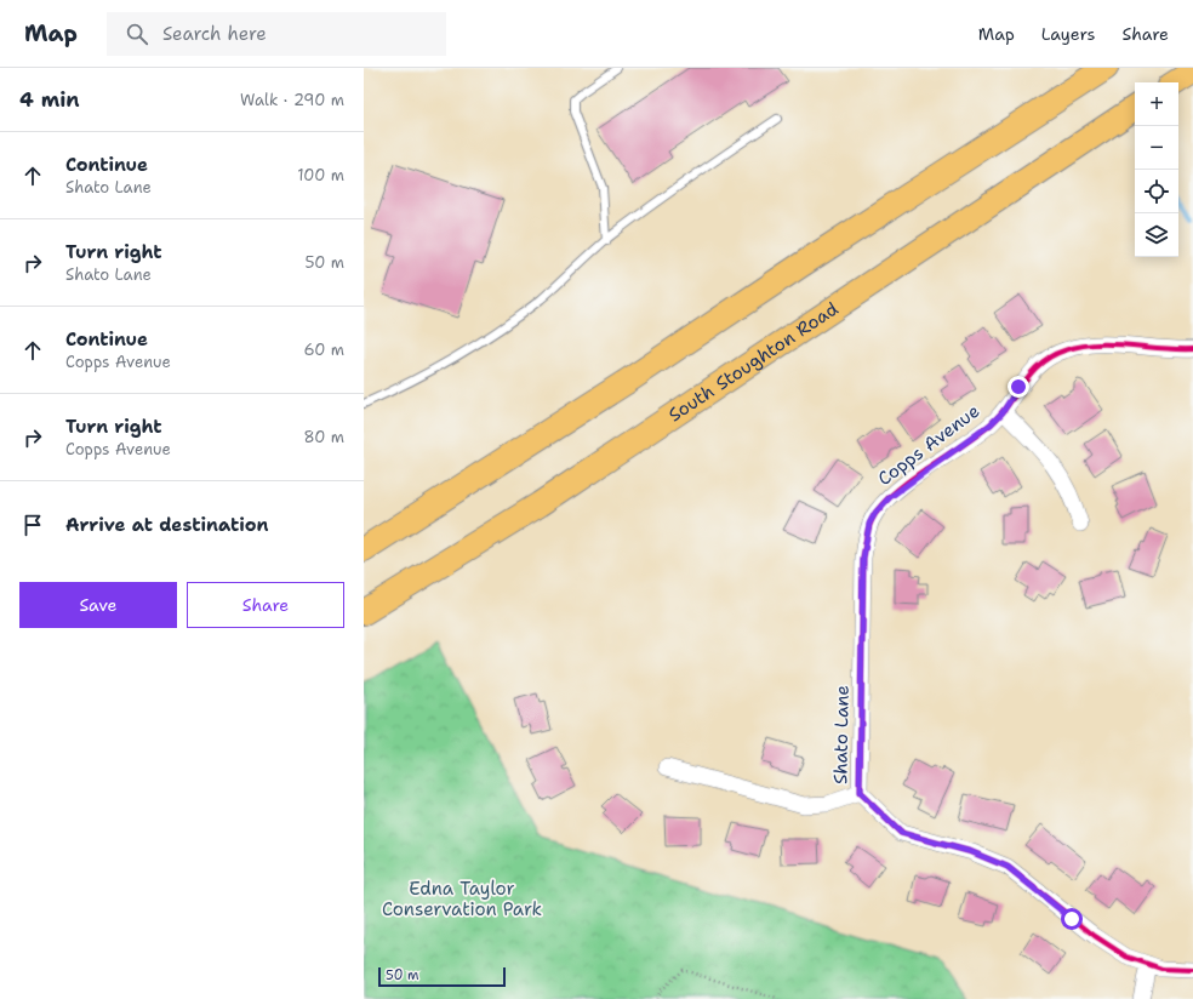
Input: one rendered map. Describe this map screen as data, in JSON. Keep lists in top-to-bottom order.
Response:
{
  "streets": {
    "main road": ["South Stoughton Road"],
    "street": ["Copps Avenue", "Shato Lane"]
  },
  "crossings": [
    ["Copps Avenue", "Shato Lane"]
  ],
  "parks": ["Edna Taylor Conservation Park"],
  "scale_bar": "50 m",
  "page": {
    "header": "Map",
    "search": "Search here",
    "nav": ["Map", "Layers", "Share"],
    "heading": ["4 min", "Walk · 290 m"],
    "map_buttons": ["+", "−"],
    "list": [
      ["Continue", "Shato Lane", "100 m"],
      ["Turn right", "Shato Lane", "50 m"],
      ["Continue", "Copps Avenue", "60 m"],
      ["Turn right", "Copps Avenue", "80 m"],
      "Arrive at destination"
    ],
    "buttons": ["Save", "Share"],
    "scale": "50 m"
  }
}
